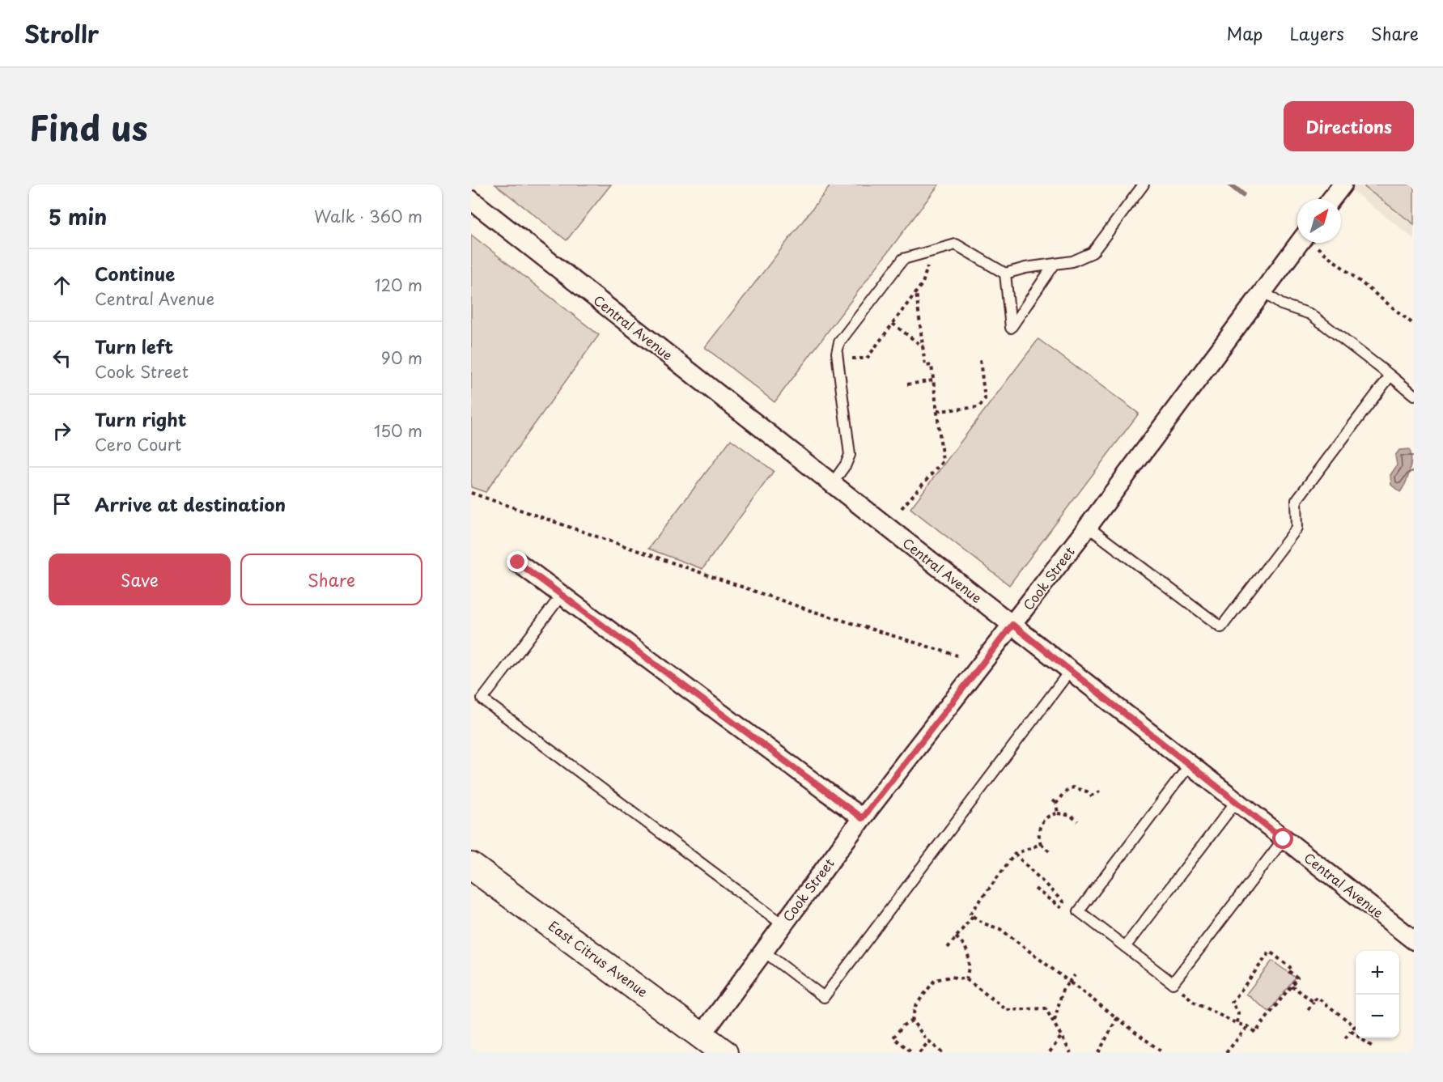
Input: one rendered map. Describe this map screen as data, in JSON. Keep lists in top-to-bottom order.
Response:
{
  "streets": {
    "main road": ["East Citrus Avenue"],
    "street": ["Central Avenue", "Cook Street"]
  },
  "crossings": [
    ["Central Avenue", "Cook Street"],
    ["Cook Street", "East Citrus Avenue"]
  ],
  "north": "top right",
  "page": {
    "header": "Strollr",
    "nav": ["Map", "Layers", "Share"],
    "title": "Find us",
    "buttons": [
      "Directions",
      ["Save", "Share"]
    ],
    "heading": ["5 min", "Walk · 360 m"],
    "list": [
      ["Continue", "Central Avenue", "120 m"],
      ["Turn left", "Cook Street", "90 m"],
      ["Turn right", "Cero Court", "150 m"],
      "Arrive at destination"
    ],
    "map_buttons": ["+", "−"]
  }
}
